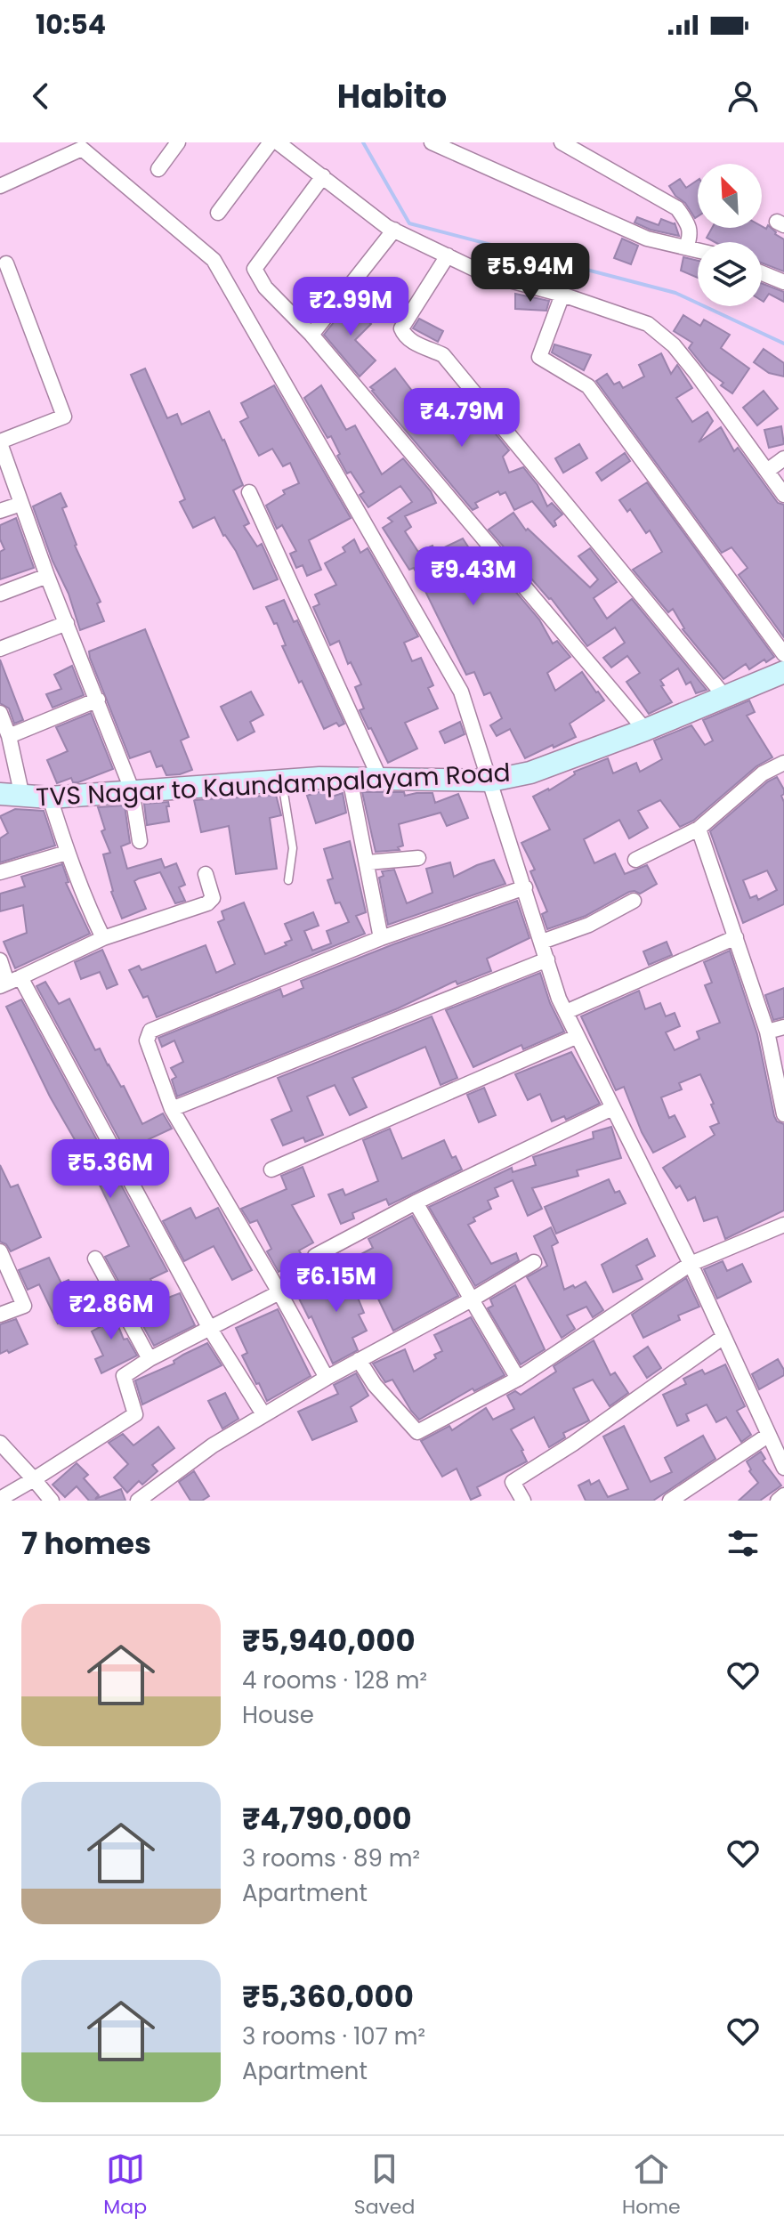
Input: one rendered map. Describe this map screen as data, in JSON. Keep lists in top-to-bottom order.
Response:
{
  "streets": {
    "street": ["TVS Nagar to Kaundampalayam Road"]
  },
  "north": "top left",
  "page": {
    "status": "10:54",
    "header": "Habito",
    "price": [
      "₹5.94M",
      "₹2.99M",
      "₹4.79M",
      "₹9.43M",
      "₹5.36M",
      "₹6.15M",
      "₹2.86M"
    ],
    "heading": "7 homes",
    "list": [
      {
        "name": "₹5,940,000",
        "note": "4 rooms · 128 m² · House"
      },
      {
        "name": "₹4,790,000",
        "note": "3 rooms · 89 m² · Apartment"
      },
      {
        "name": "₹5,360,000",
        "note": "3 rooms · 107 m² · Apartment"
      }
    ],
    "tabs": ["Map", "Saved", "Home"]
  }
}
